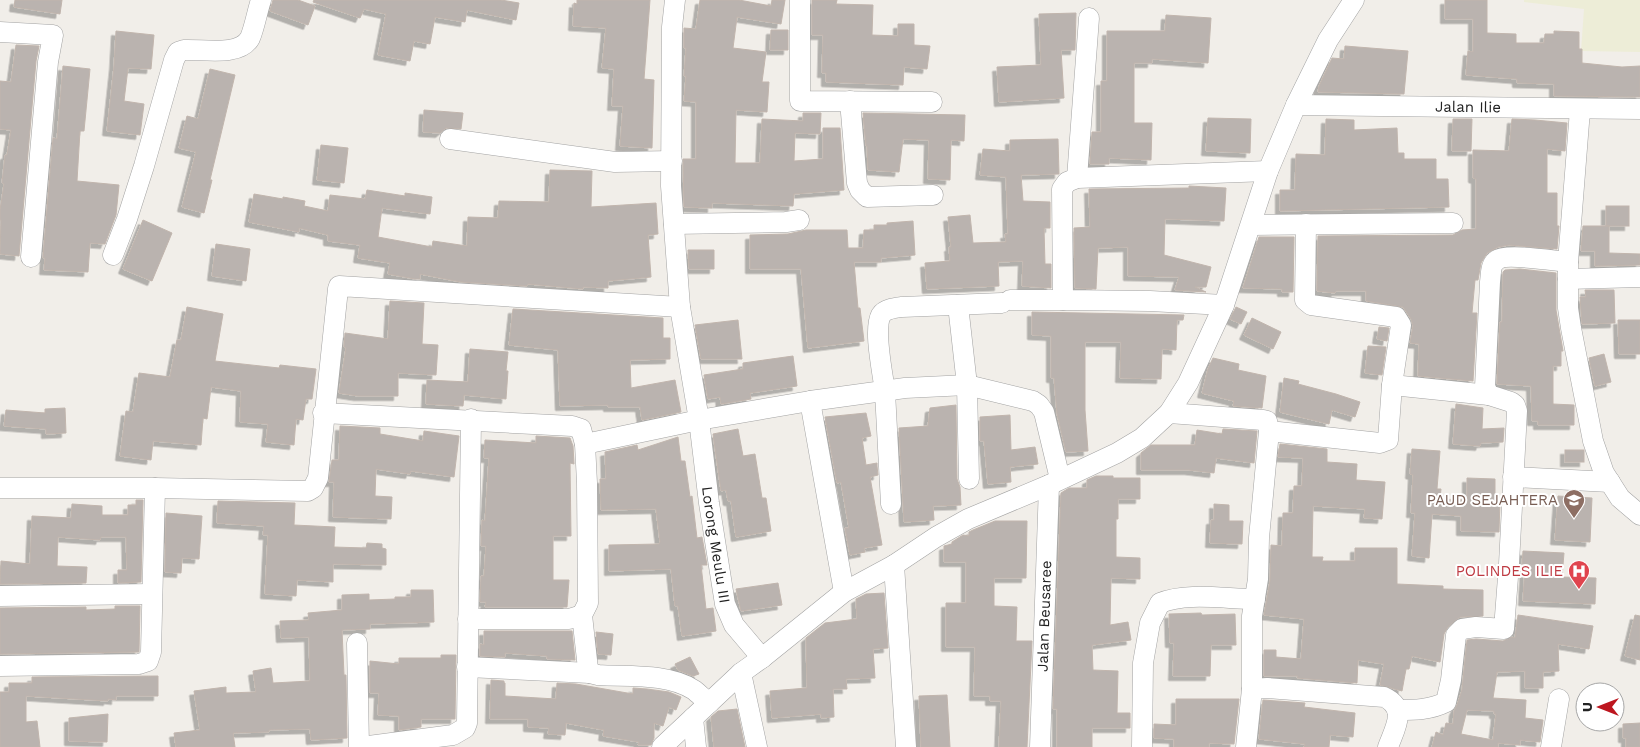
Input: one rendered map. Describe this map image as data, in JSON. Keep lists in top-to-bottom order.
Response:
{
  "streets": {
    "street": ["Jalan Ilie", "Lorong Meulu III", "Jalan Beusaree"]
  },
  "places": {
    "school or university": ["PAUD SEJAHTERA"],
    "hospital": ["POLINDES ILIE"]
  },
  "north": "left"
}
